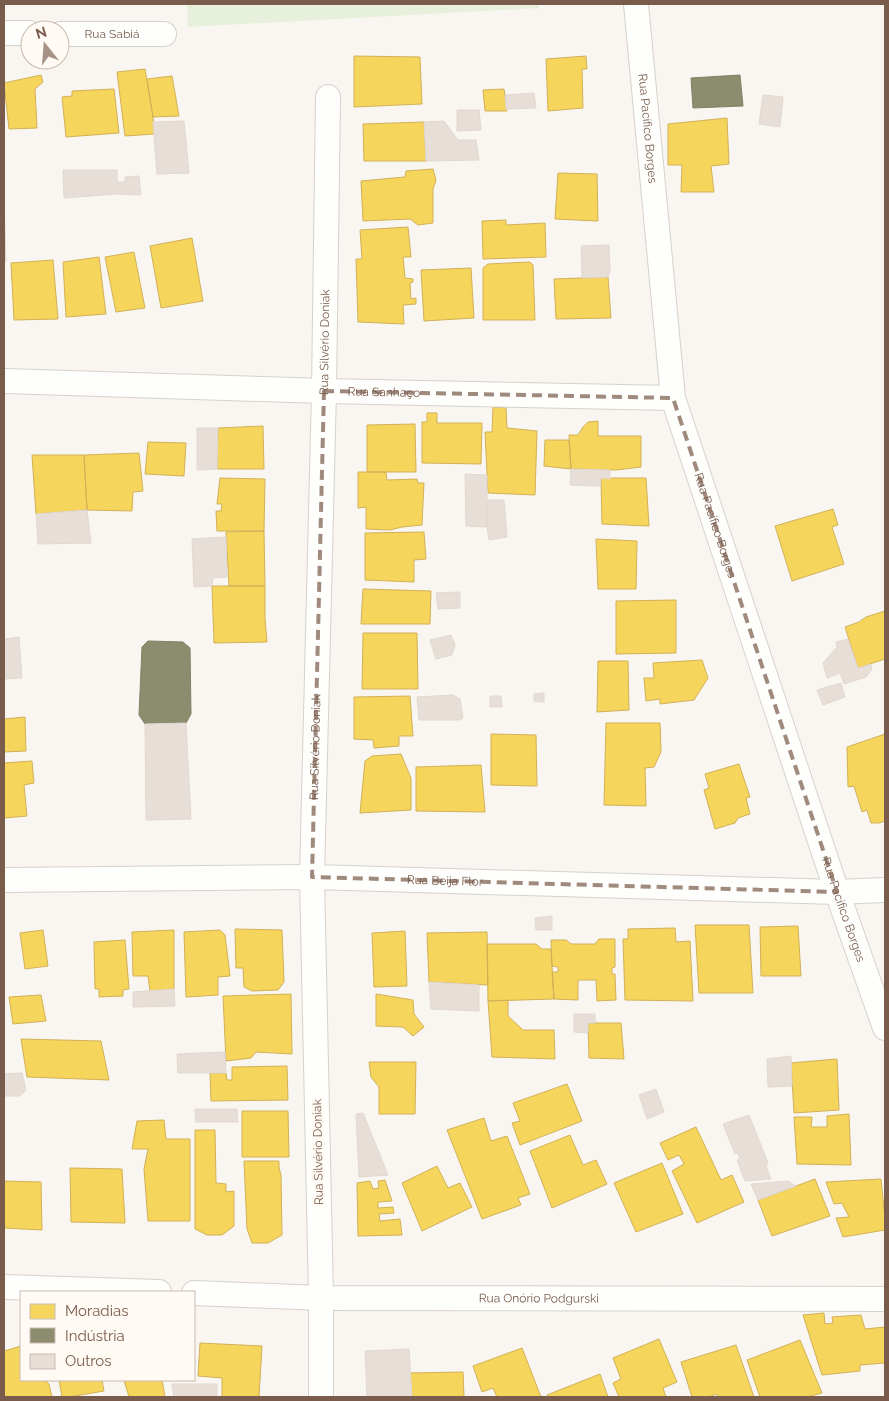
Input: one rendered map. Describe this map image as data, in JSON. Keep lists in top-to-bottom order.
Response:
{
  "streets": {
    "street": [
      "Rua Sabiá",
      "Rua Pacífico Borges",
      "Rua Silvério Doniak",
      "Rua Sanhaço",
      "Rua Beija Flor",
      "Rua Onório Podgurski"
    ]
  },
  "crossings": [
    ["Rua Pacífico Borges", "Rua Sanhaço"],
    ["Rua Pacífico Borges", "Rua Beija Flor"],
    ["Rua Silvério Doniak", "Rua Sanhaço"],
    ["Rua Silvério Doniak", "Rua Beija Flor"],
    ["Rua Silvério Doniak", "Rua Onório Podgurski"]
  ],
  "legend": ["Moradias", "Indústria", "Outros"],
  "north": "top"
}
